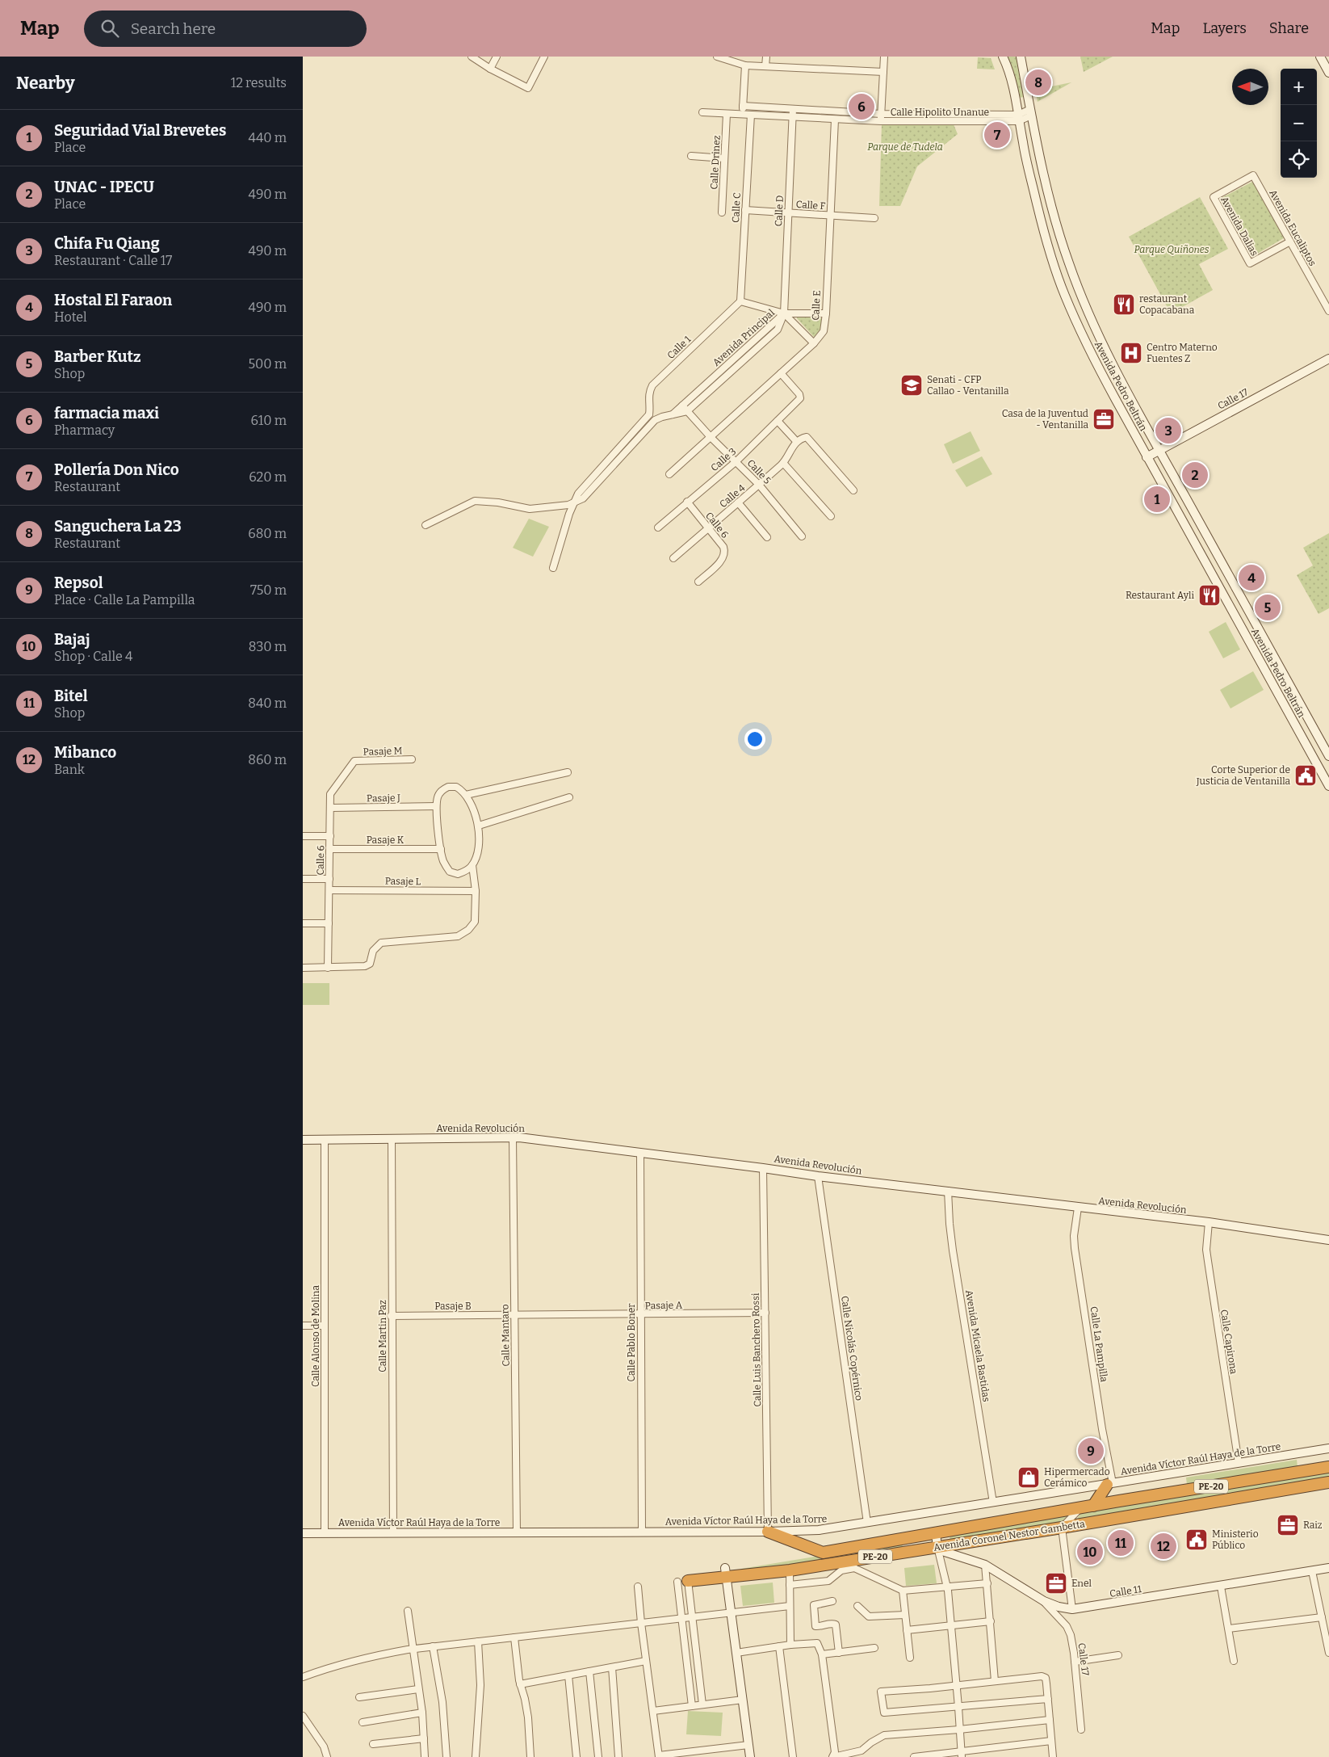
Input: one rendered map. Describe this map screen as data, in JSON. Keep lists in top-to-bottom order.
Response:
{
  "streets": {
    "highway": ["PE-20", "Avenida Coronel Nestor Gambetta"],
    "street": [
      "Calle Hipolito Unanue",
      "Calle Drinez",
      "Calle F",
      "Calle C",
      "Calle D",
      "Avenida Dalias",
      "Avenida Eucaliptos",
      "Calle E",
      "Avenida Principal",
      "Calle 1",
      "Avenida Pedro Beltrán",
      "Calle 17",
      "Calle 3",
      "Calle 5",
      "Calle 4",
      "Calle 6",
      "Pasaje M",
      "Pasaje J",
      "Pasaje K",
      "Pasaje L",
      "Avenida Revolución",
      "Pasaje A",
      "Pasaje B",
      "Calle Mantaro",
      "Calle Alonso de Molina",
      "Calle Martin Paz",
      "Calle Capirona",
      "Calle Pablo Boner",
      "Calle La Pampilla",
      "Avenida Micaela Bastidas",
      "Calle Nicolás Copérnico",
      "Calle Luis Banchero Rossi",
      "Avenida Víctor Raúl Haya de la Torre",
      "Calle 11"
    ]
  },
  "crossings": [
    ["Calle Hipolito Unanue", "Calle Drinez"],
    ["Calle Hipolito Unanue", "Calle C"],
    ["Calle Hipolito Unanue", "Calle D"],
    ["Calle Hipolito Unanue", "Calle E"],
    ["Calle Hipolito Unanue", "Avenida Pedro Beltrán"],
    ["Calle F", "Calle C"],
    ["Calle F", "Calle D"],
    ["Calle F", "Calle E"],
    ["Calle C", "Calle 1"],
    ["Calle D", "Avenida Principal"],
    ["Avenida Dalias", "Avenida Eucaliptos"],
    ["Calle E", "Calle 3"],
    ["Calle E", "Calle 5"],
    ["Avenida Principal", "Calle 5"],
    ["Avenida Pedro Beltrán", "Calle 17"],
    ["Calle 17", "Calle 11"],
    ["Calle 3", "Calle 5"],
    ["Calle 3", "Calle 6"],
    ["Calle 5", "Calle 4"],
    ["Calle 4", "Calle 6"],
    ["Calle 6", "Pasaje M"],
    ["Calle 6", "Pasaje J"],
    ["Calle 6", "Pasaje K"],
    ["Calle 6", "Pasaje L"],
    ["Avenida Revolución", "Calle Mantaro"],
    ["Avenida Revolución", "Calle Alonso de Molina"],
    ["Avenida Revolución", "Calle Martin Paz"],
    ["Avenida Revolución", "Calle Capirona"],
    ["Avenida Revolución", "Calle Pablo Boner"],
    ["Avenida Revolución", "Calle La Pampilla"],
    ["Avenida Revolución", "Avenida Micaela Bastidas"],
    ["Avenida Revolución", "Calle Nicolás Copérnico"],
    ["Avenida Revolución", "Calle Luis Banchero Rossi"],
    ["Pasaje A", "Pasaje B"],
    ["Pasaje A", "Calle Mantaro"],
    ["Pasaje A", "Calle Pablo Boner"],
    ["Pasaje A", "Calle Luis Banchero Rossi"],
    ["Pasaje B", "Calle Mantaro"],
    ["Pasaje B", "Calle Martin Paz"],
    ["Calle Mantaro", "Avenida Víctor Raúl Haya de la Torre"],
    ["Calle Alonso de Molina", "Avenida Víctor Raúl Haya de la Torre"],
    ["Calle Martin Paz", "Avenida Víctor Raúl Haya de la Torre"],
    ["Calle Capirona", "Avenida Víctor Raúl Haya de la Torre"],
    ["Calle Pablo Boner", "Avenida Víctor Raúl Haya de la Torre"],
    ["Calle La Pampilla", "Avenida Víctor Raúl Haya de la Torre"],
    ["Avenida Micaela Bastidas", "Avenida Víctor Raúl Haya de la Torre"],
    ["Calle Nicolás Copérnico", "Avenida Víctor Raúl Haya de la Torre"],
    ["Calle Luis Banchero Rossi", "Avenida Víctor Raúl Haya de la Torre"],
    ["Calle Luis Banchero Rossi", "Avenida Coronel Nestor Gambetta"],
    ["Avenida Víctor Raúl Haya de la Torre", "Avenida Coronel Nestor Gambetta"],
    ["Avenida Coronel Nestor Gambetta", "Calle 11"]
  ],
  "parks": ["Parque de Tudela", "Parque Quiñones"],
  "places": {
    "restaurant": ["restaurant Copacabana", "Restaurant Ayli"],
    "hospital": ["Centro Materno Fuentes Z"],
    "school or university": ["Senati - CFP Callao - Ventanilla"],
    "office": ["Casa de la Juventud - Ventanilla", "Raiz", "Enel"],
    "public building": ["Corte Superior de Justicia de Ventanilla", "Ministerio Público"],
    "shop": ["Hipermercado Cerámico"]
  },
  "north": "left",
  "page": {
    "header": "Map",
    "search": "Search here",
    "nav": ["Map", "Layers", "Share"],
    "heading": ["Nearby", "12 results"],
    "pins": [
      "8",
      "6",
      "7",
      "3",
      "2",
      "1",
      "4",
      "5",
      "9",
      "11",
      "12",
      "10"
    ],
    "map_buttons": ["+", "−"],
    "list": [
      {
        "mark": "1",
        "name": "Seguridad Vial Brevetes",
        "note": "Place",
        "value": "440 m"
      },
      {
        "mark": "2",
        "name": "UNAC - IPECU",
        "note": "Place",
        "value": "490 m"
      },
      {
        "mark": "3",
        "name": "Chifa Fu Qiang",
        "note": "Restaurant · Calle 17",
        "value": "490 m"
      },
      {
        "mark": "4",
        "name": "Hostal El Faraon",
        "note": "Hotel",
        "value": "490 m"
      },
      {
        "mark": "5",
        "name": "Barber Kutz",
        "note": "Shop",
        "value": "500 m"
      },
      {
        "mark": "6",
        "name": "farmacia maxi",
        "note": "Pharmacy",
        "value": "610 m"
      },
      {
        "mark": "7",
        "name": "Pollería Don Nico",
        "note": "Restaurant",
        "value": "620 m"
      },
      {
        "mark": "8",
        "name": "Sanguchera La 23",
        "note": "Restaurant",
        "value": "680 m"
      },
      {
        "mark": "9",
        "name": "Repsol",
        "note": "Place · Calle La Pampilla",
        "value": "750 m"
      },
      {
        "mark": "10",
        "name": "Bajaj",
        "note": "Shop · Calle 4",
        "value": "830 m"
      },
      {
        "mark": "11",
        "name": "Bitel",
        "note": "Shop",
        "value": "840 m"
      },
      {
        "mark": "12",
        "name": "Mibanco",
        "note": "Bank",
        "value": "860 m"
      }
    ]
  }
}
